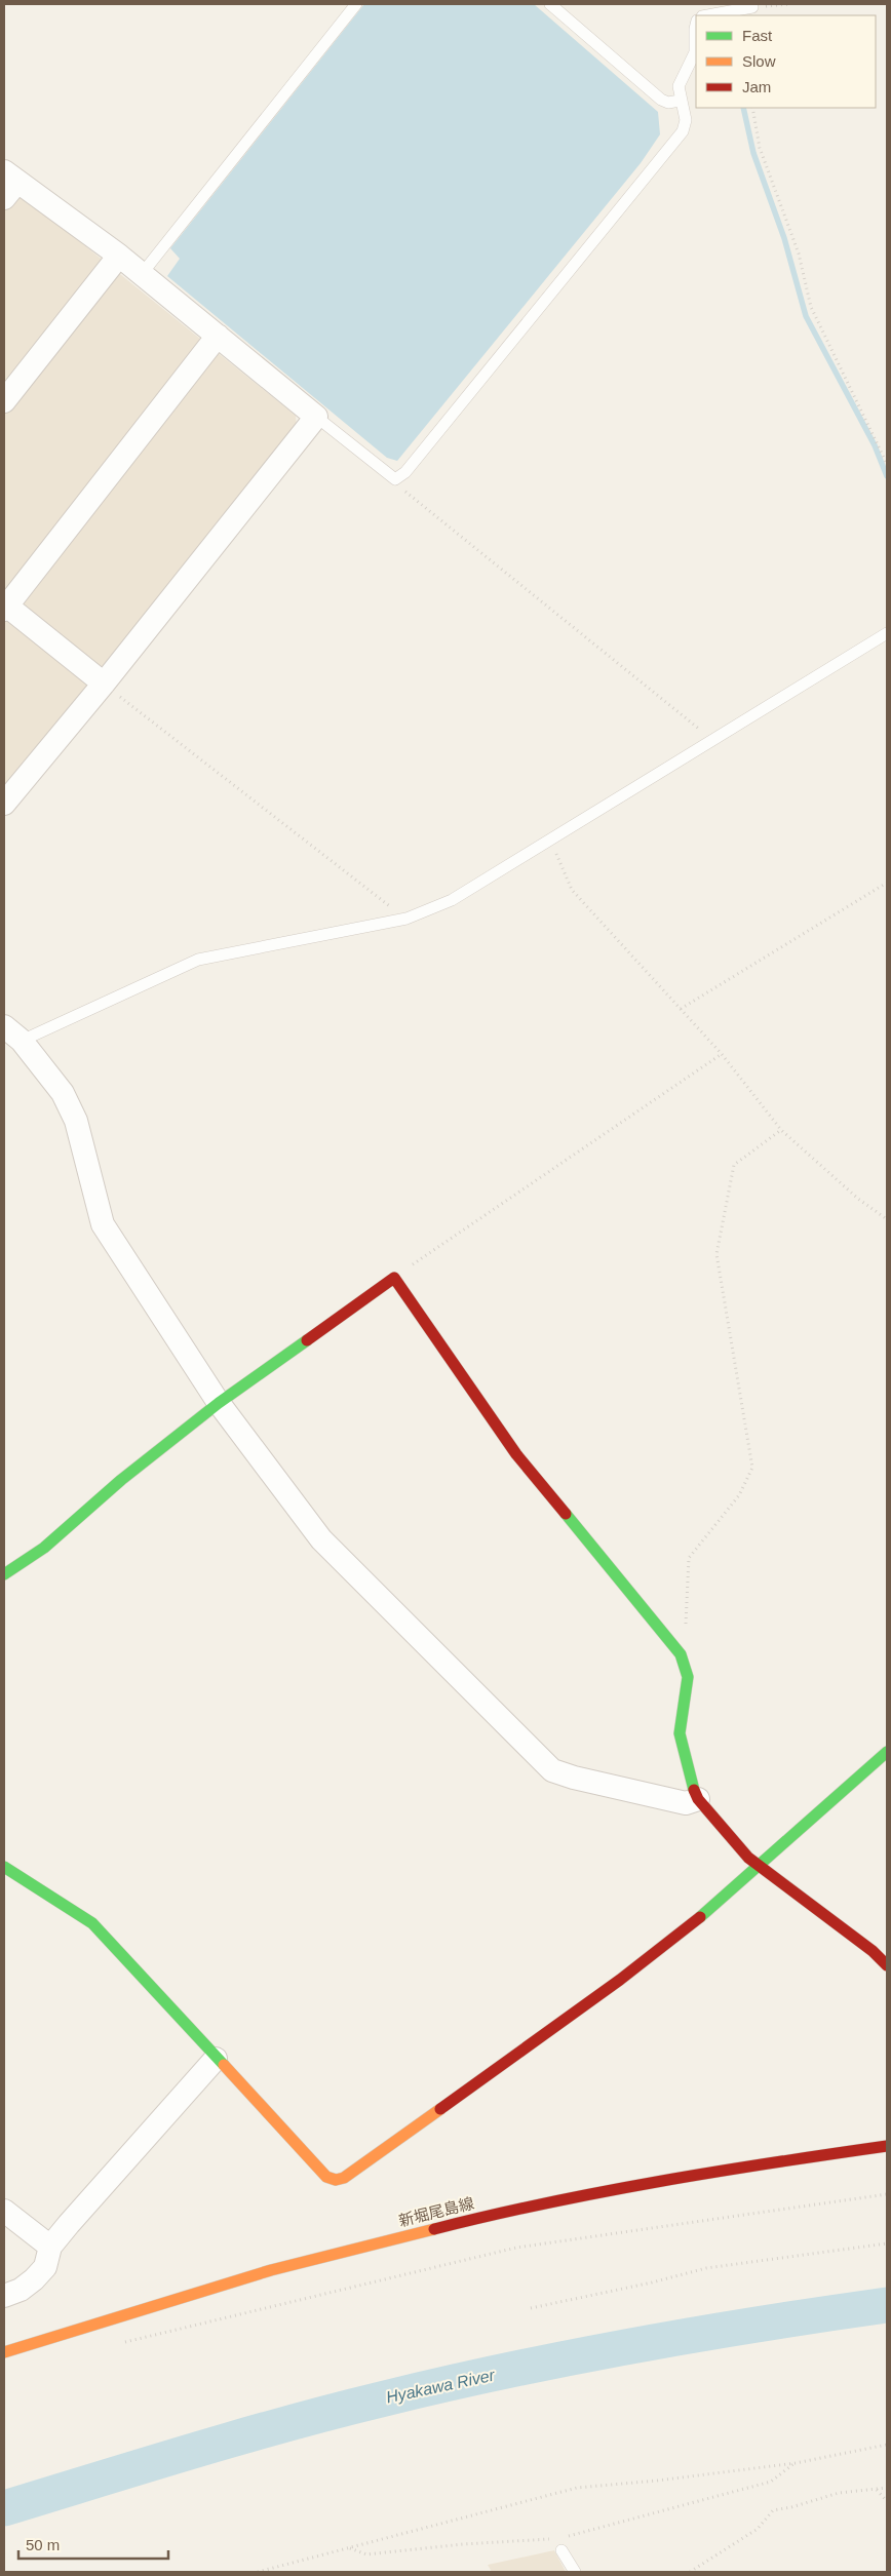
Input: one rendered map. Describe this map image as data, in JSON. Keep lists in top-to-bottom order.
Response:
{
  "streets": {
    "street": ["新堀尾島線"]
  },
  "water": ["Hyakawa River"],
  "legend": ["Fast", "Slow", "Jam"],
  "scale_bar": "50 m"
}
